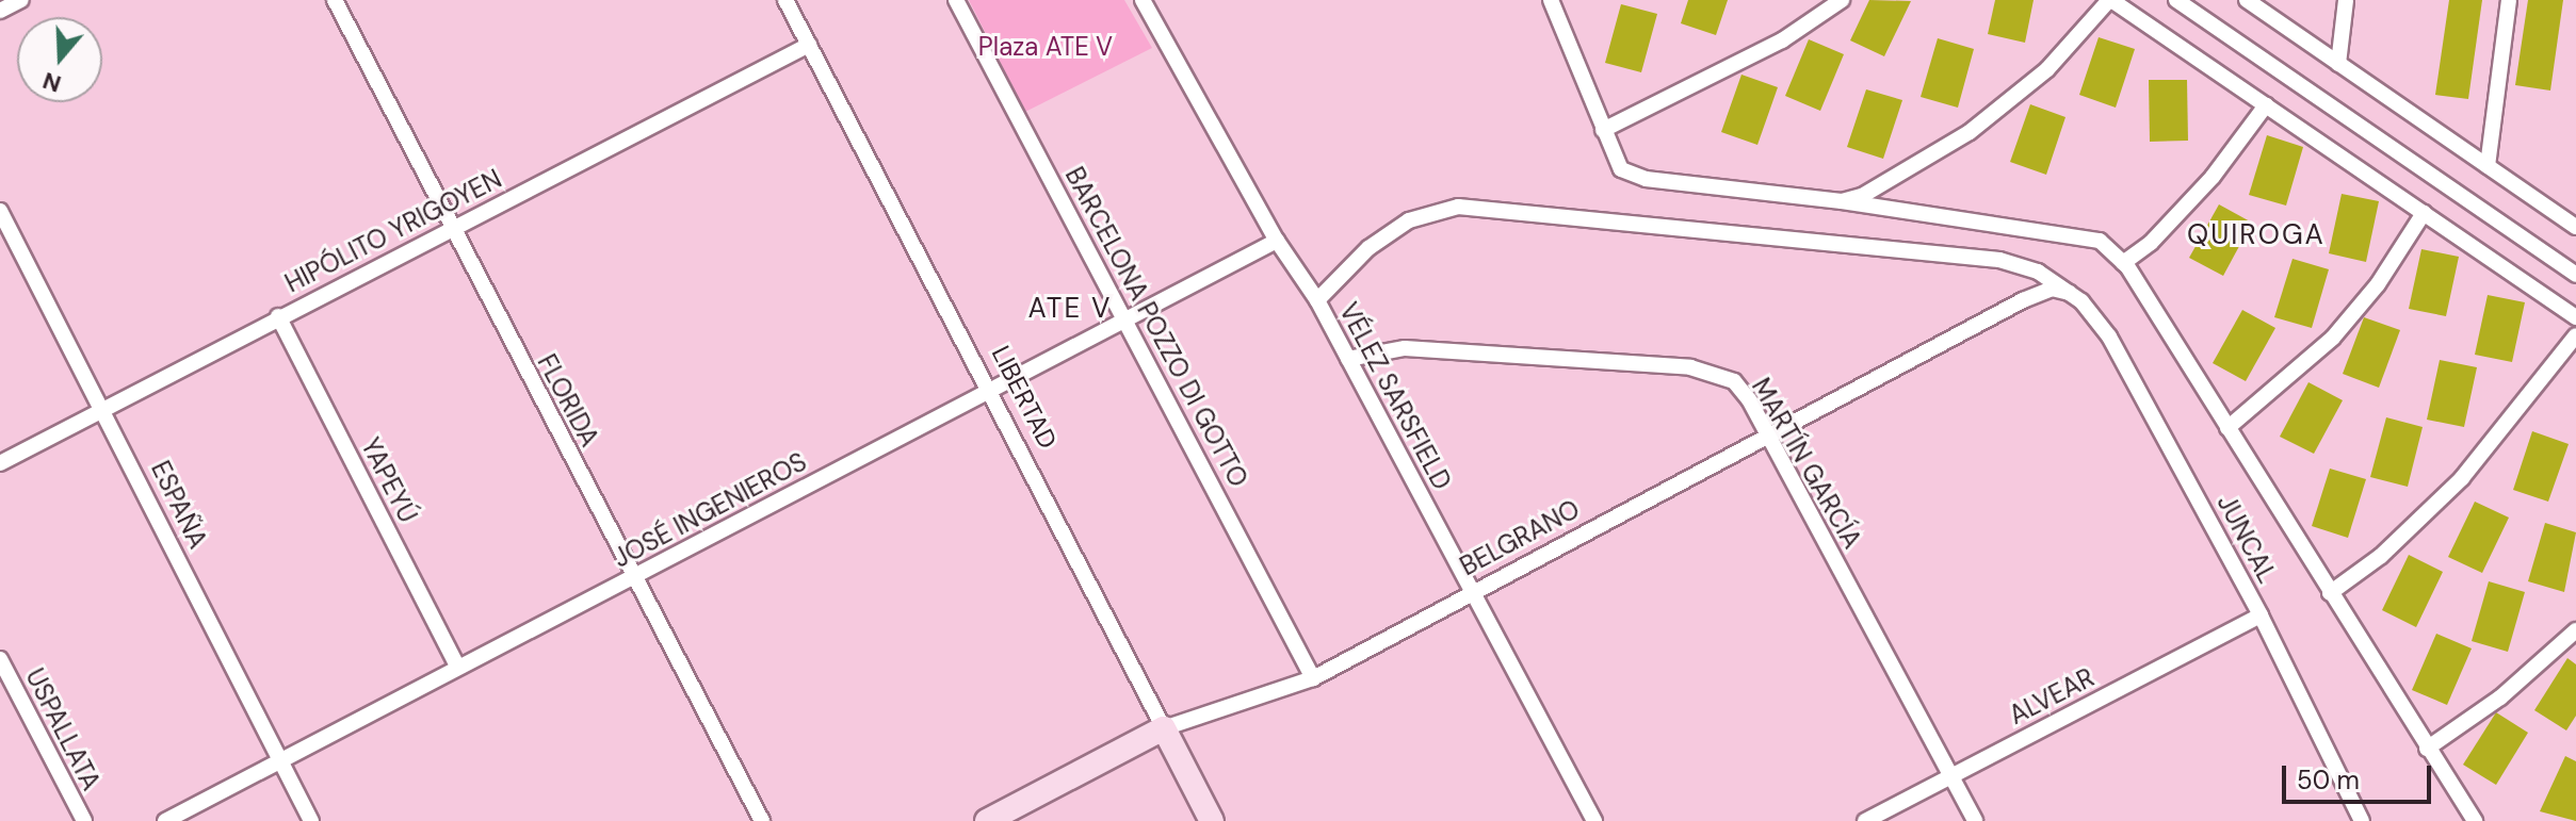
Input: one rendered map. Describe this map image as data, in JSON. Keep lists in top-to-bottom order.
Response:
{
  "streets": {
    "main road": ["LIBERTAD", "BELGRANO"],
    "street": [
      "HIPÓLITO YRIGOYEN",
      "BARCELONA POZZO DI GOTTO",
      "VÉLEZ SARSFIELD",
      "FLORIDA",
      "MARTÍN GARCÍA",
      "YAPEYÚ",
      "ESPAÑA",
      "JOSÉ INGENIEROS",
      "JUNCAL",
      "ALVEAR",
      "USPALLATA"
    ]
  },
  "crossings": [
    ["HIPÓLITO YRIGOYEN", "LIBERTAD"],
    ["HIPÓLITO YRIGOYEN", "FLORIDA"],
    ["HIPÓLITO YRIGOYEN", "YAPEYÚ"],
    ["HIPÓLITO YRIGOYEN", "ESPAÑA"],
    ["BARCELONA POZZO DI GOTTO", "JOSÉ INGENIEROS"],
    ["BARCELONA POZZO DI GOTTO", "BELGRANO"],
    ["VÉLEZ SARSFIELD", "MARTÍN GARCÍA"],
    ["VÉLEZ SARSFIELD", "JOSÉ INGENIEROS"],
    ["VÉLEZ SARSFIELD", "BELGRANO"],
    ["VÉLEZ SARSFIELD", "JUNCAL"],
    ["LIBERTAD", "JOSÉ INGENIEROS"],
    ["LIBERTAD", "BELGRANO"],
    ["FLORIDA", "JOSÉ INGENIEROS"],
    ["MARTÍN GARCÍA", "BELGRANO"],
    ["MARTÍN GARCÍA", "ALVEAR"],
    ["YAPEYÚ", "JOSÉ INGENIEROS"],
    ["ESPAÑA", "JOSÉ INGENIEROS"],
    ["BELGRANO", "JUNCAL"],
    ["JUNCAL", "ALVEAR"]
  ],
  "districts": ["QUIROGA", "ATE V"],
  "parks": ["Plaza ATE V"],
  "scale_bar": "50 m",
  "north": "bottom"
}
